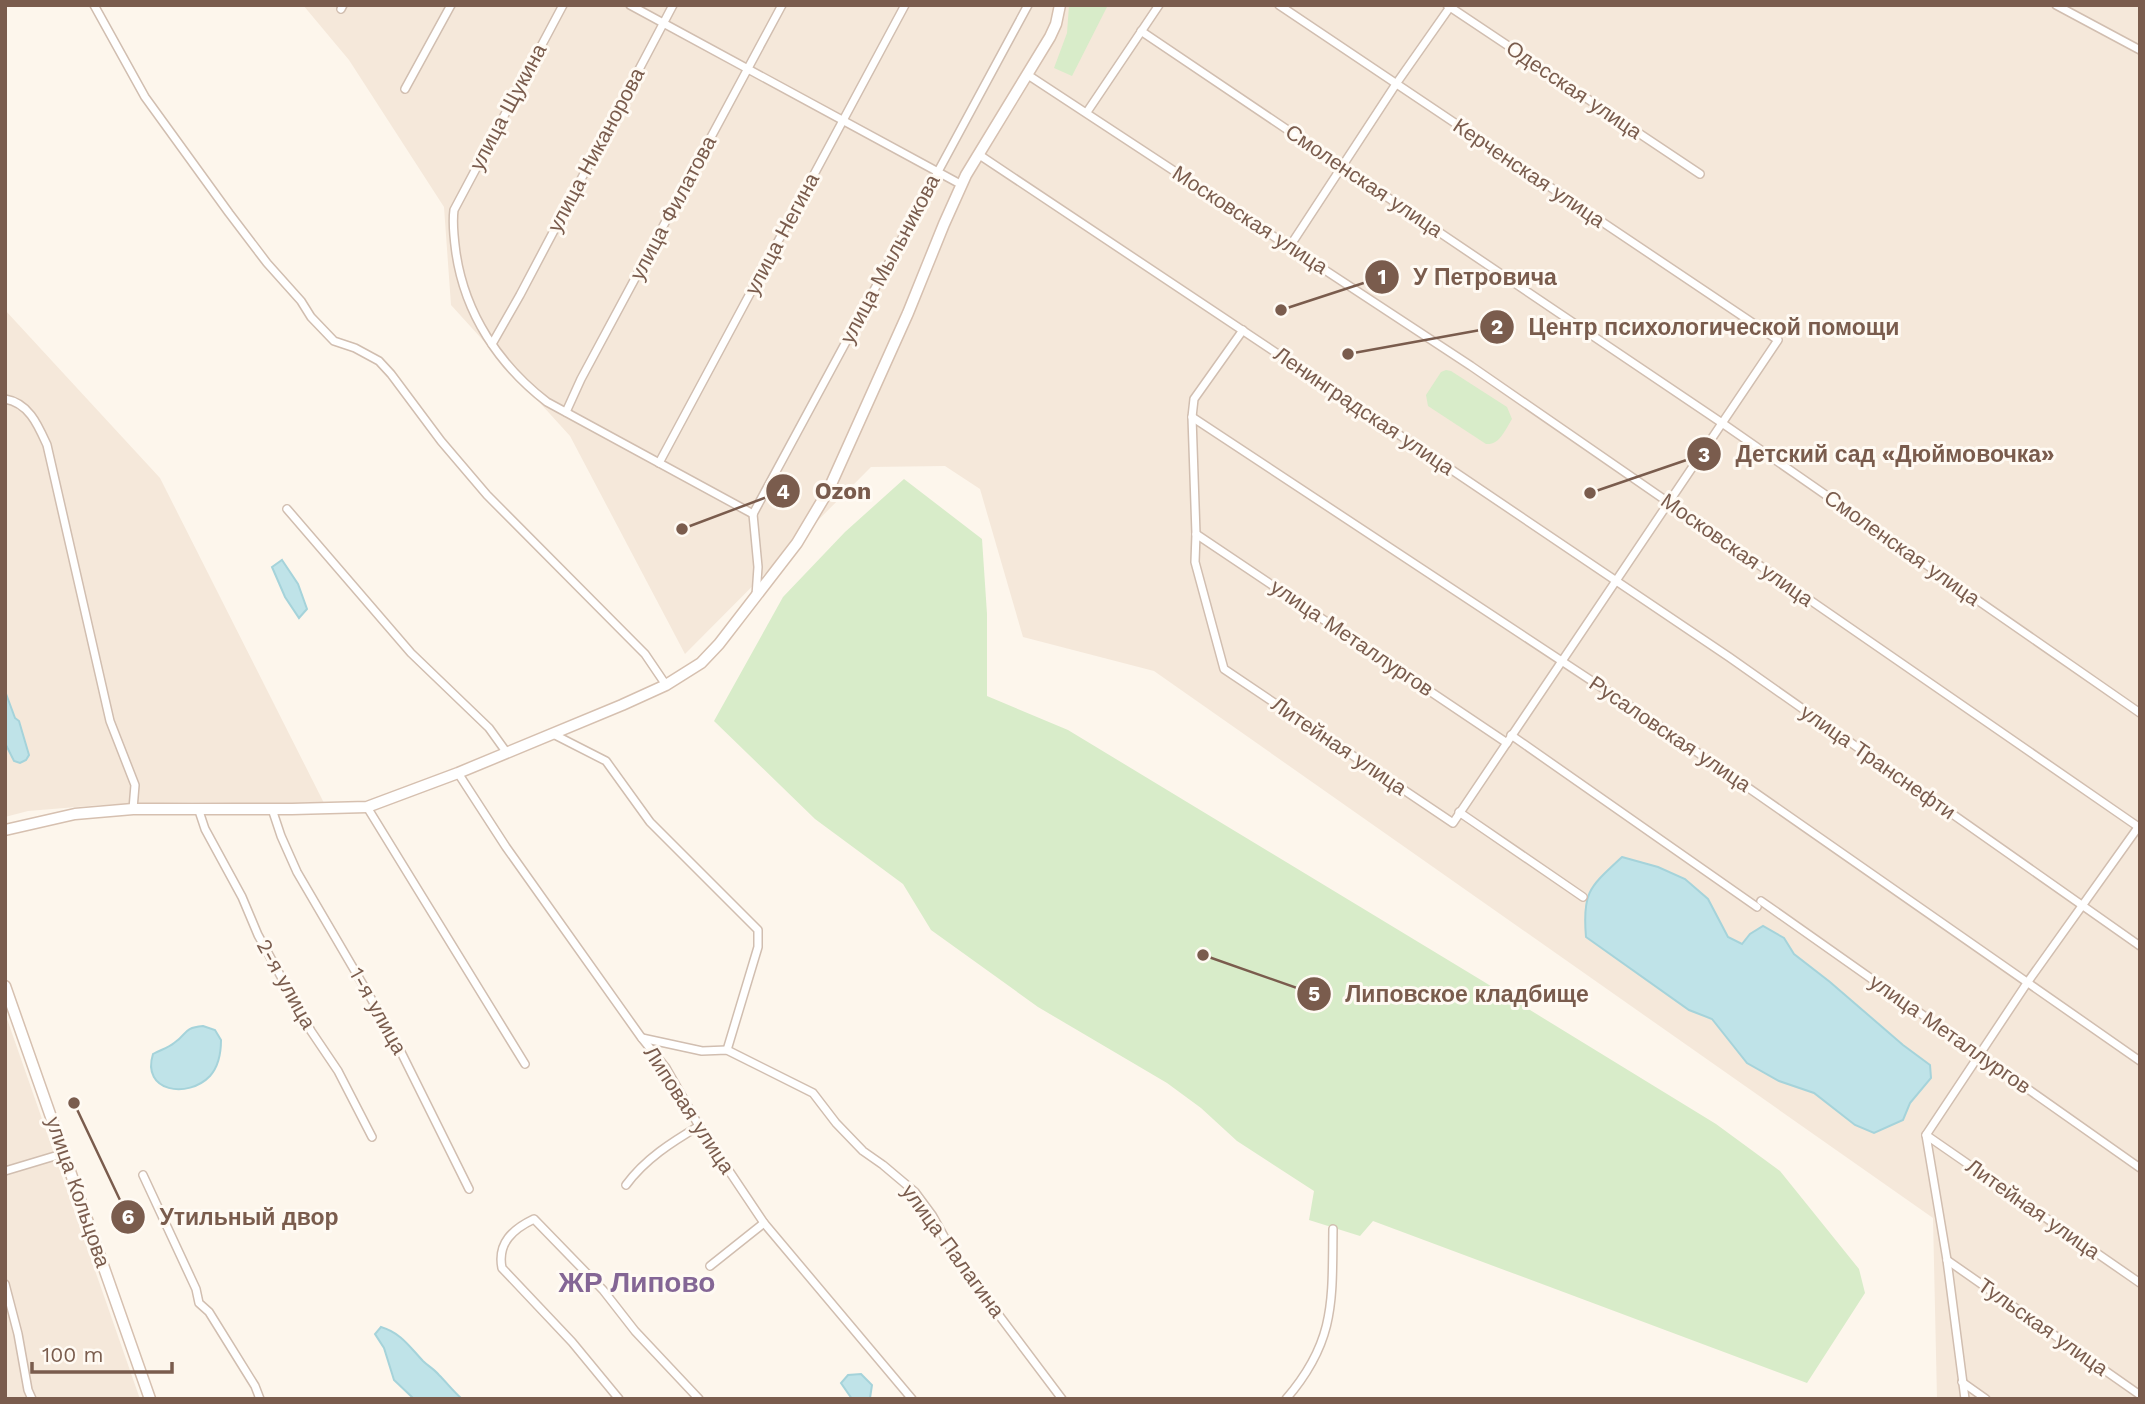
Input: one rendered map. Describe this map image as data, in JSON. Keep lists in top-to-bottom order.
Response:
{
  "streets": {
    "street": [
      "Одесская улица",
      "улица Щукина",
      "улица Никанорова",
      "Керченская улица",
      "Смоленская улица",
      "улица Филатова",
      "Московская улица",
      "улица Негина",
      "улица Мыльникова",
      "Ленинградская улица",
      "улица Металлургов",
      "Русаловская улица",
      "Литейная улица",
      "улица Транснефти",
      "2-я улица",
      "1-я улица",
      "Липовая улица",
      "улица Кольцова",
      "улица Палагина",
      "Тульская улица"
    ]
  },
  "crossings": [
    ["улица Щукина", "улица Никанорова"],
    ["Керченская улица", "Смоленская улица"],
    ["Ленинградская улица", "улица Транснефти"],
    ["улица Металлургов", "Литейная улица"],
    ["Липовая улица", "улица Палагина"]
  ],
  "districts": ["ЖР Липово"],
  "places": [
    "У Петровича",
    "Центр психологической помощи",
    "Детский сад «Дюймовочка»",
    "Ozon",
    "Липовское кладбище",
    "Утильный двор"
  ],
  "scale_bar": "100 m"
}
